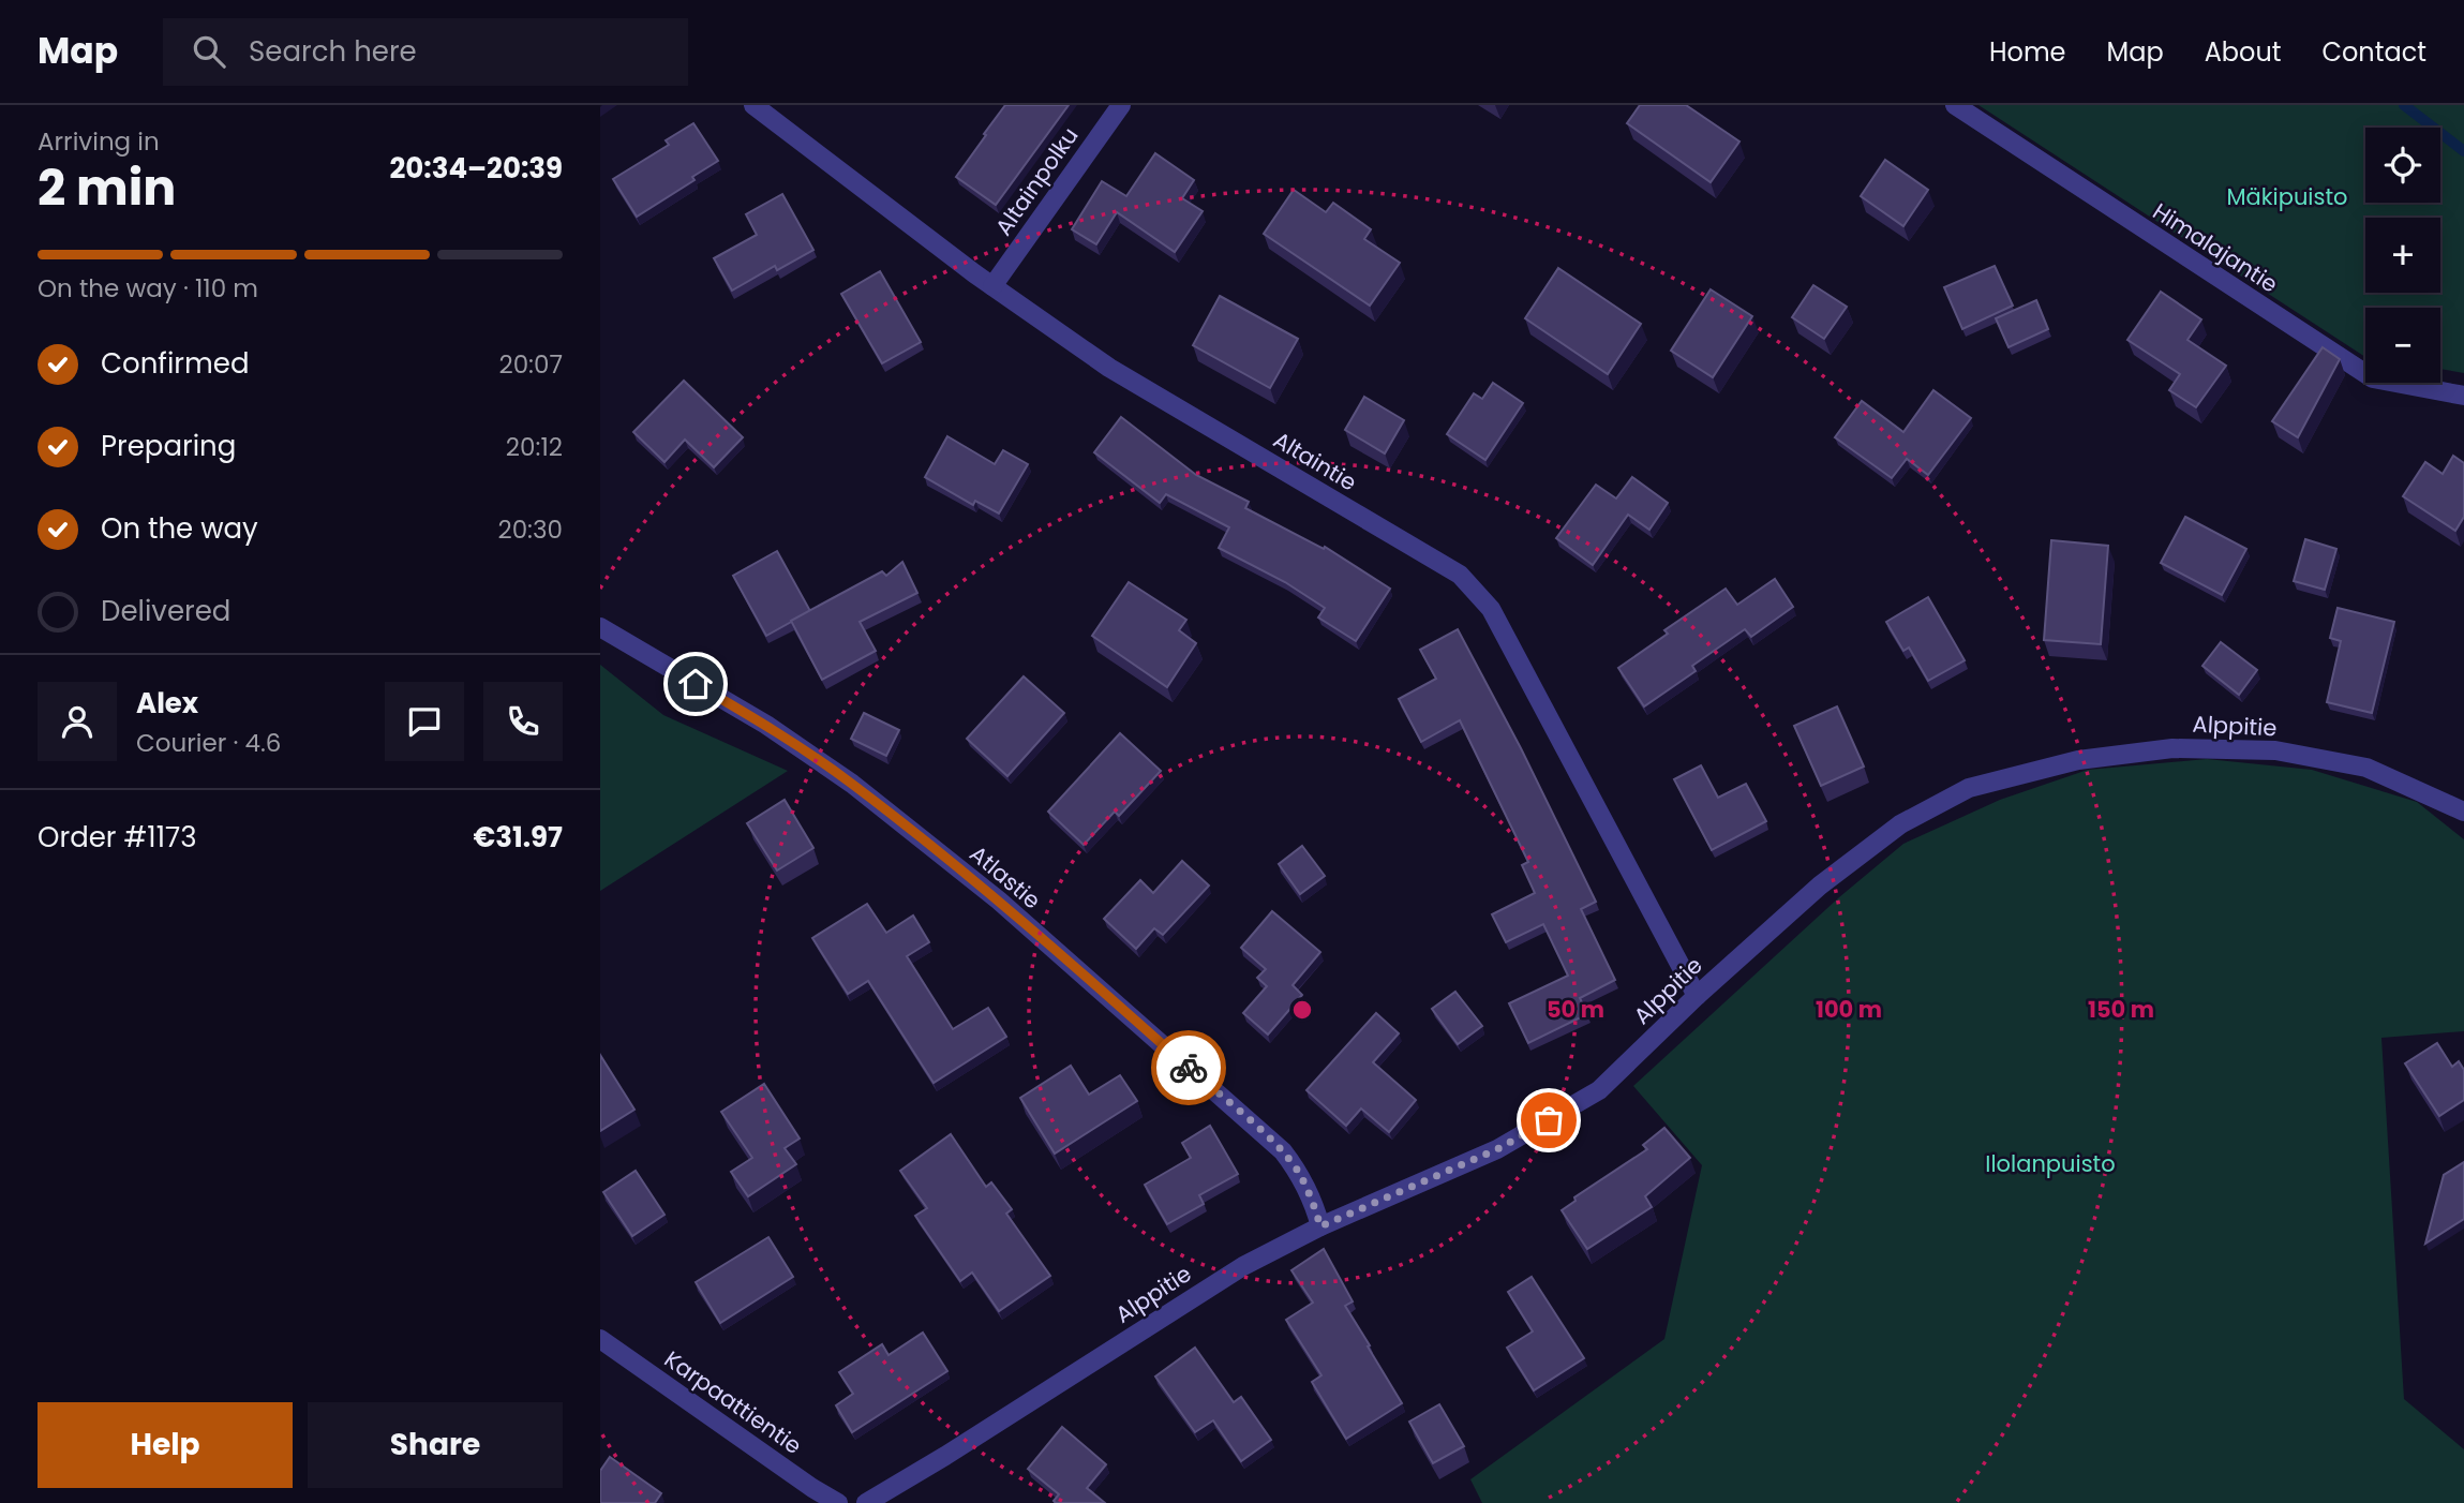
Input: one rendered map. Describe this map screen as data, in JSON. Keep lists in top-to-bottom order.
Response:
{
  "streets": {
    "street": [
      "Altainpolku",
      "Himalajantie",
      "Altaintie",
      "Alppitie",
      "Atlastie",
      "Karpaattientie"
    ]
  },
  "crossings": [
    ["Altainpolku", "Altaintie"],
    ["Altaintie", "Alppitie"],
    ["Alppitie", "Atlastie"]
  ],
  "parks": ["Mäkipuisto", "Ilolanpuisto"],
  "page": {
    "header": "Map",
    "search": "Search here",
    "nav": [
      "Home",
      "Map",
      "About",
      "Contact"
    ],
    "heading": ["2 min", "Arriving in", "20:34–20:39"],
    "panel": [
      "Alex",
      "Courier · 4.6",
      "Order #1173",
      "€31.97"
    ],
    "map_buttons": ["+", "−"],
    "bar": "On the way · 110 m",
    "list": [
      ["Confirmed", "20:07"],
      ["Preparing", "20:12"],
      ["On the way", "20:30"],
      "Delivered"
    ],
    "buttons": ["Help", "Share"]
  },
  "rings": ["50 m", "100 m", "150 m"]
}
